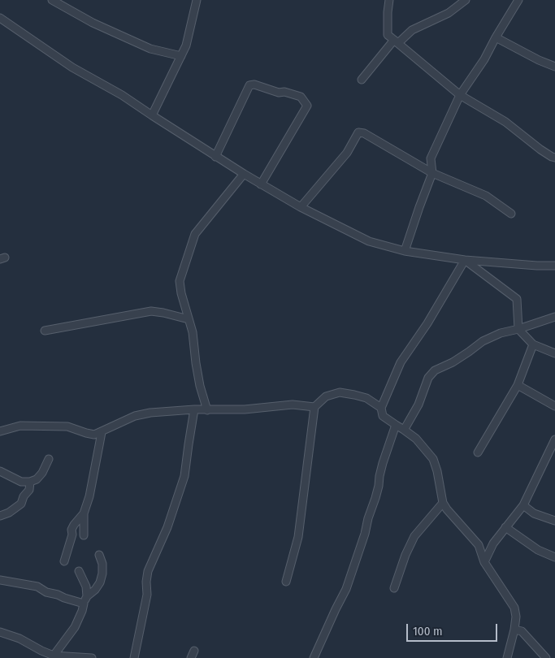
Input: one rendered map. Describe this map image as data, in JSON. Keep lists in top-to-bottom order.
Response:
{
  "scale_bar": "100 m"
}
